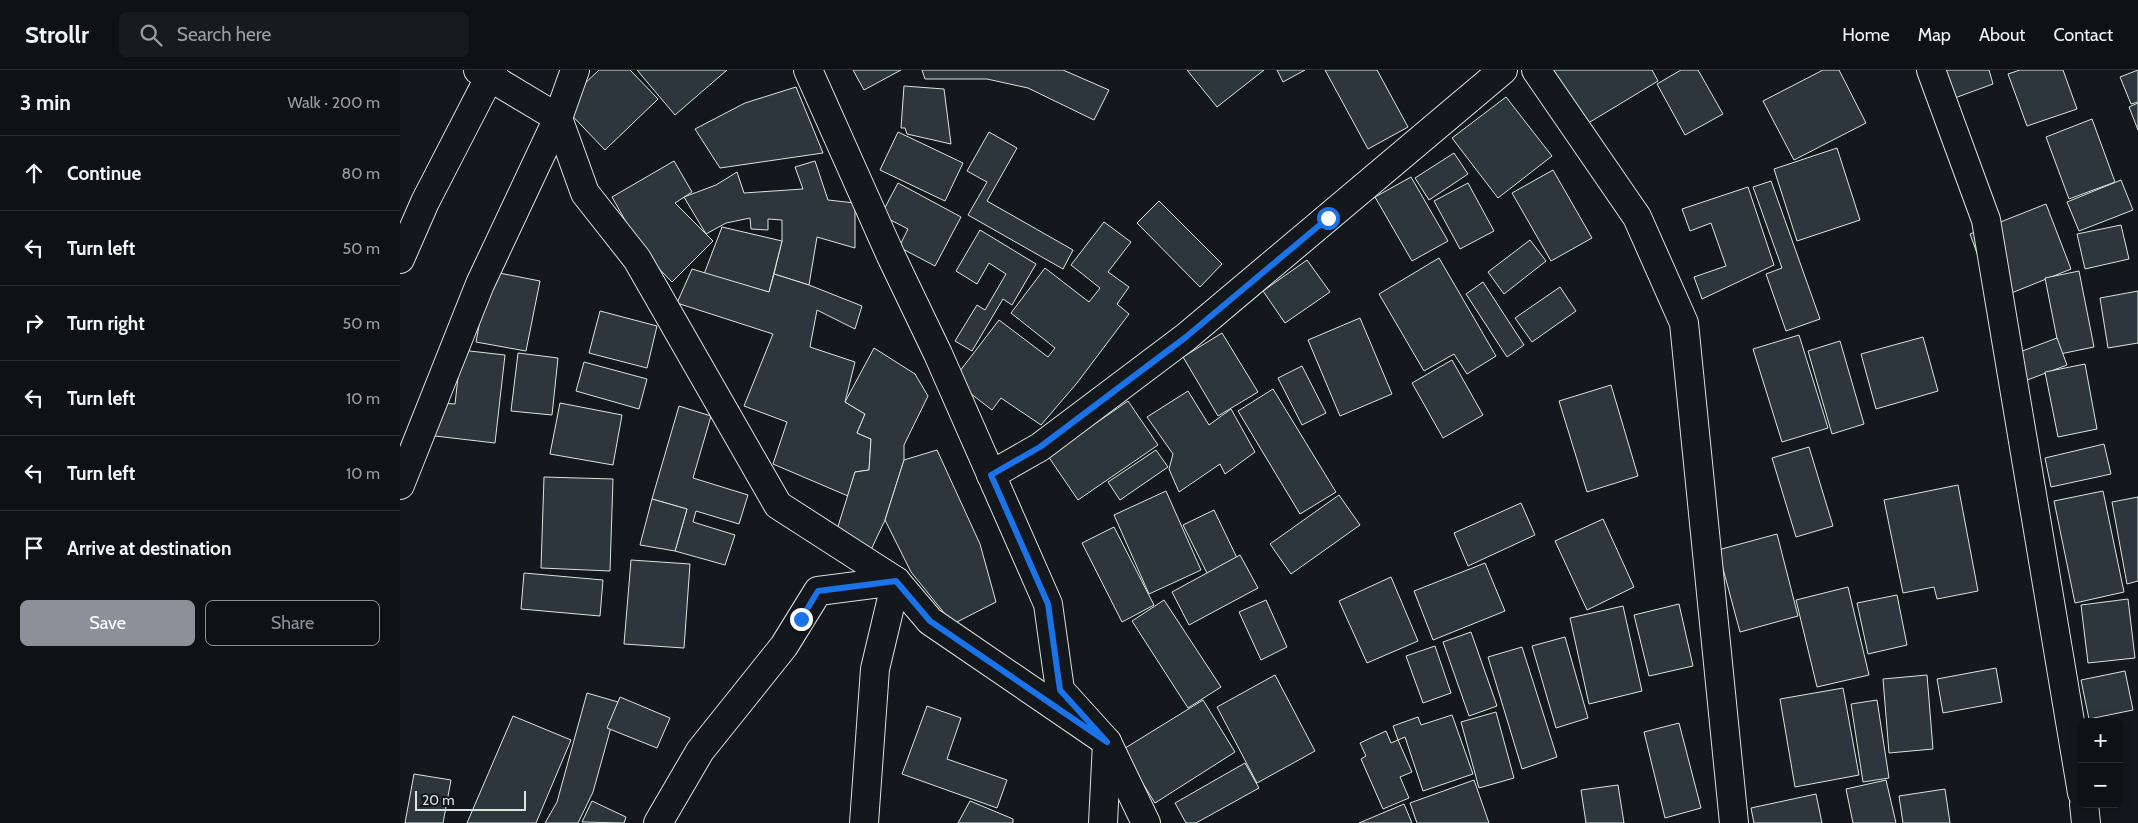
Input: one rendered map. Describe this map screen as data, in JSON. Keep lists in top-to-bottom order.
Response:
{
  "scale_bar": "20 m",
  "page": {
    "header": "Strollr",
    "search": "Search here",
    "nav": [
      "Home",
      "Map",
      "About",
      "Contact"
    ],
    "heading": ["3 min", "Walk · 200 m"],
    "list": [
      ["Continue", "80 m"],
      ["Turn left", "50 m"],
      ["Turn right", "50 m"],
      ["Turn left", "10 m"],
      ["Turn left", "10 m"],
      "Arrive at destination"
    ],
    "buttons": ["Save", "Share"],
    "map_buttons": ["+", "−"],
    "scale": "20 m"
  }
}
